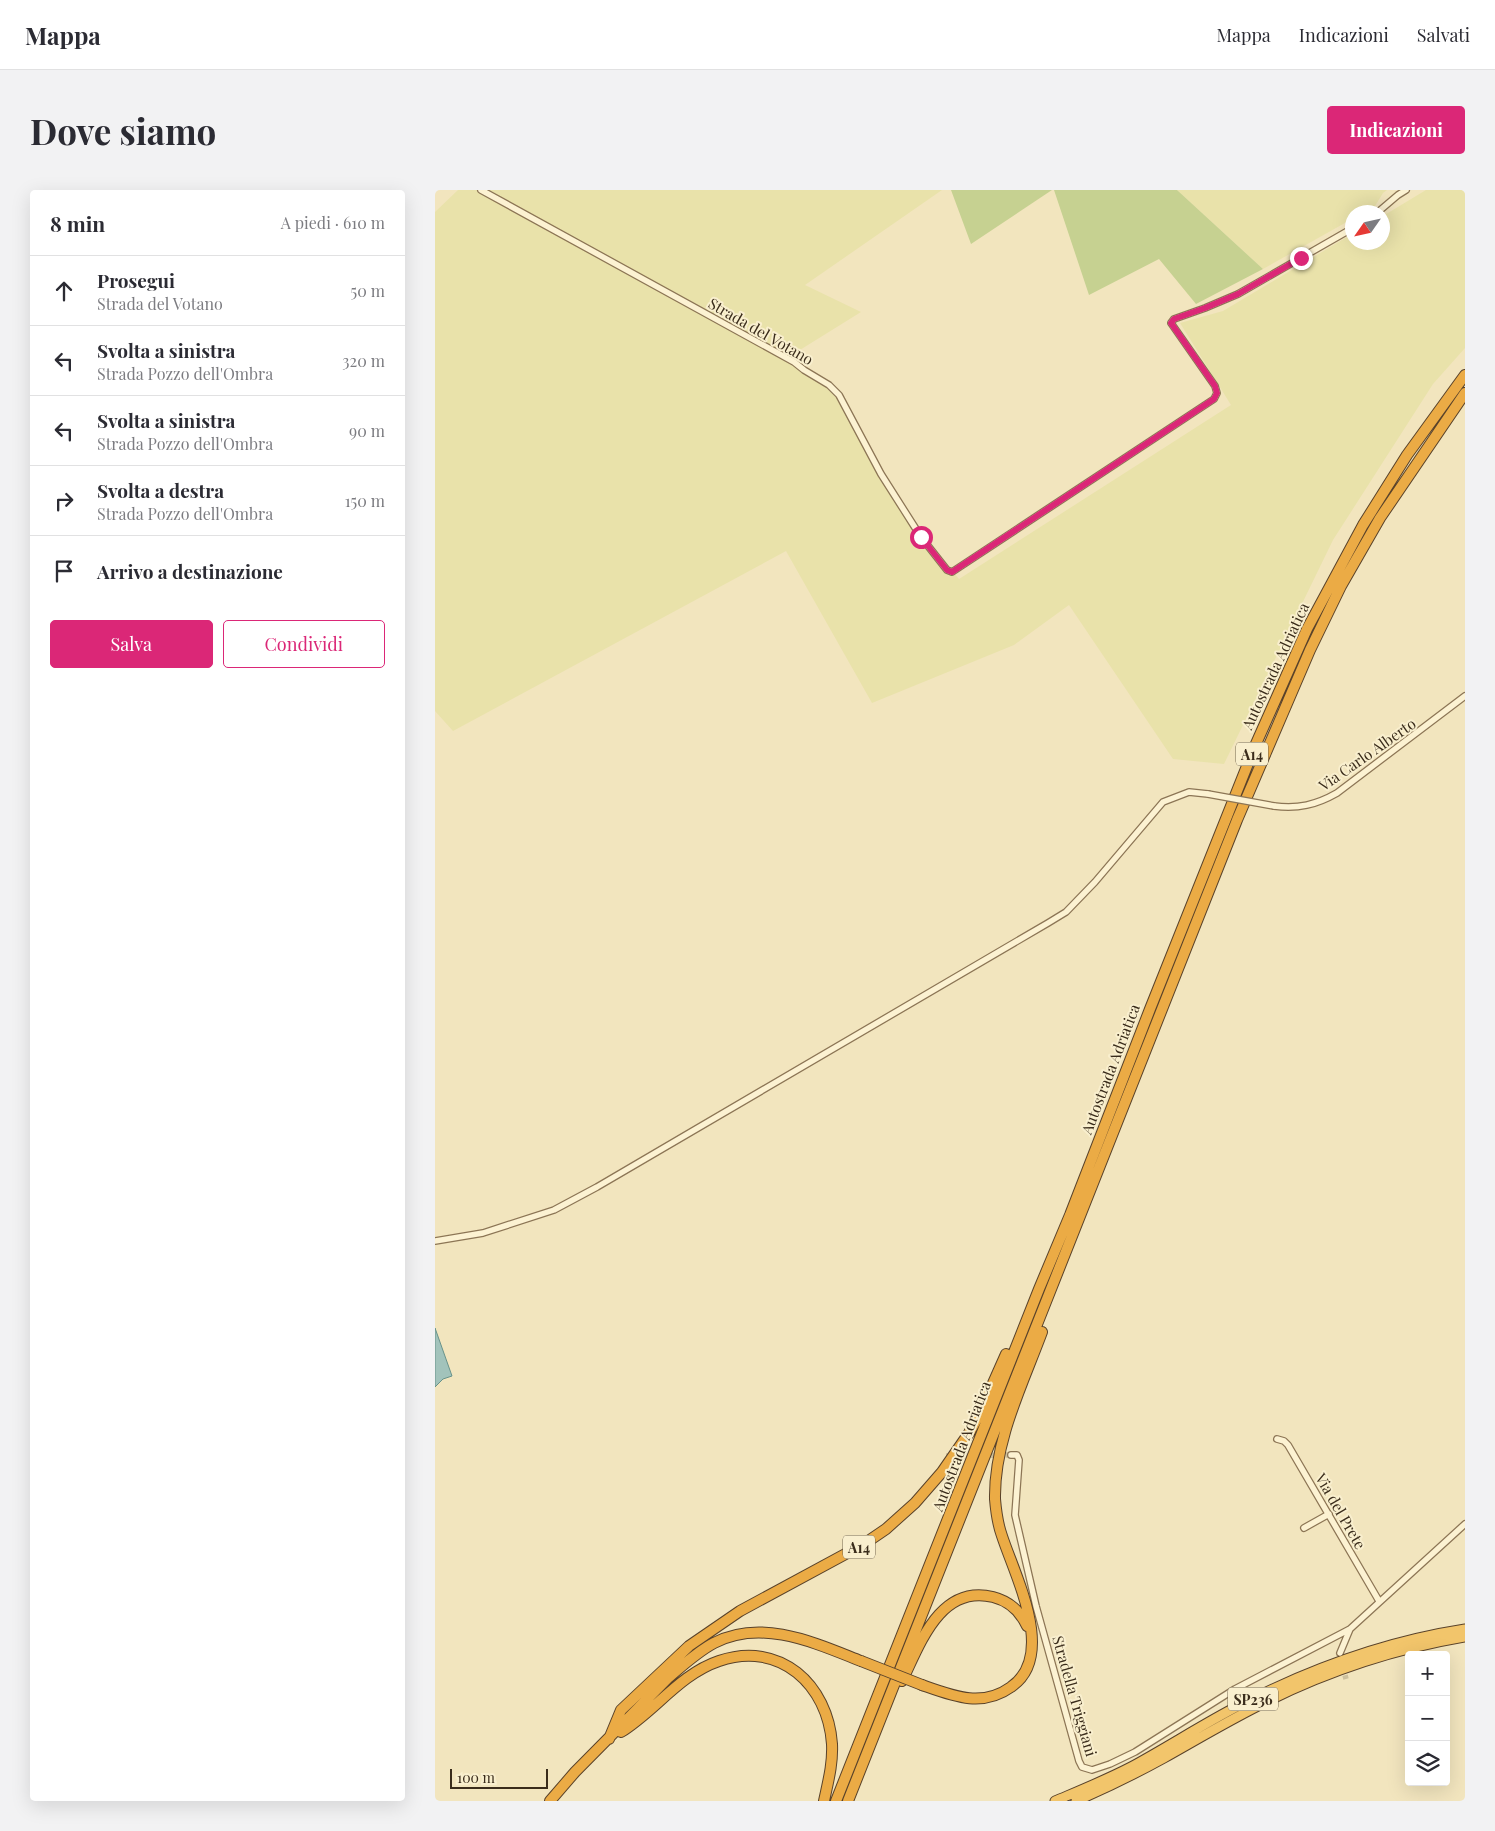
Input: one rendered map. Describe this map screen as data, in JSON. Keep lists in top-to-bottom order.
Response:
{
  "streets": {
    "highway": ["Autostrada Adriatica", "A14", "SP236"],
    "street": [
      "Strada del Votano",
      "Via Carlo Alberto",
      "Via del Prete",
      "Stradella Triggiani"
    ]
  },
  "crossings": [
    ["Autostrada Adriatica", "A14"]
  ],
  "scale_bar": "100 m",
  "north": "bottom left",
  "page": {
    "header": "Mappa",
    "nav": ["Mappa", "Indicazioni", "Salvati"],
    "buttons": [
      "Indicazioni",
      ["Salva", "Condividi"]
    ],
    "title": "Dove siamo",
    "heading": ["8 min", "A piedi · 610 m"],
    "list": [
      ["Prosegui", "Strada del Votano", "50 m"],
      ["Svolta a sinistra", "Strada Pozzo dell'Ombra", "320 m"],
      ["Svolta a sinistra", "Strada Pozzo dell'Ombra", "90 m"],
      ["Svolta a destra", "Strada Pozzo dell'Ombra", "150 m"],
      "Arrivo a destinazione"
    ],
    "map_buttons": ["+", "−"],
    "scale": "100 m"
  }
}
